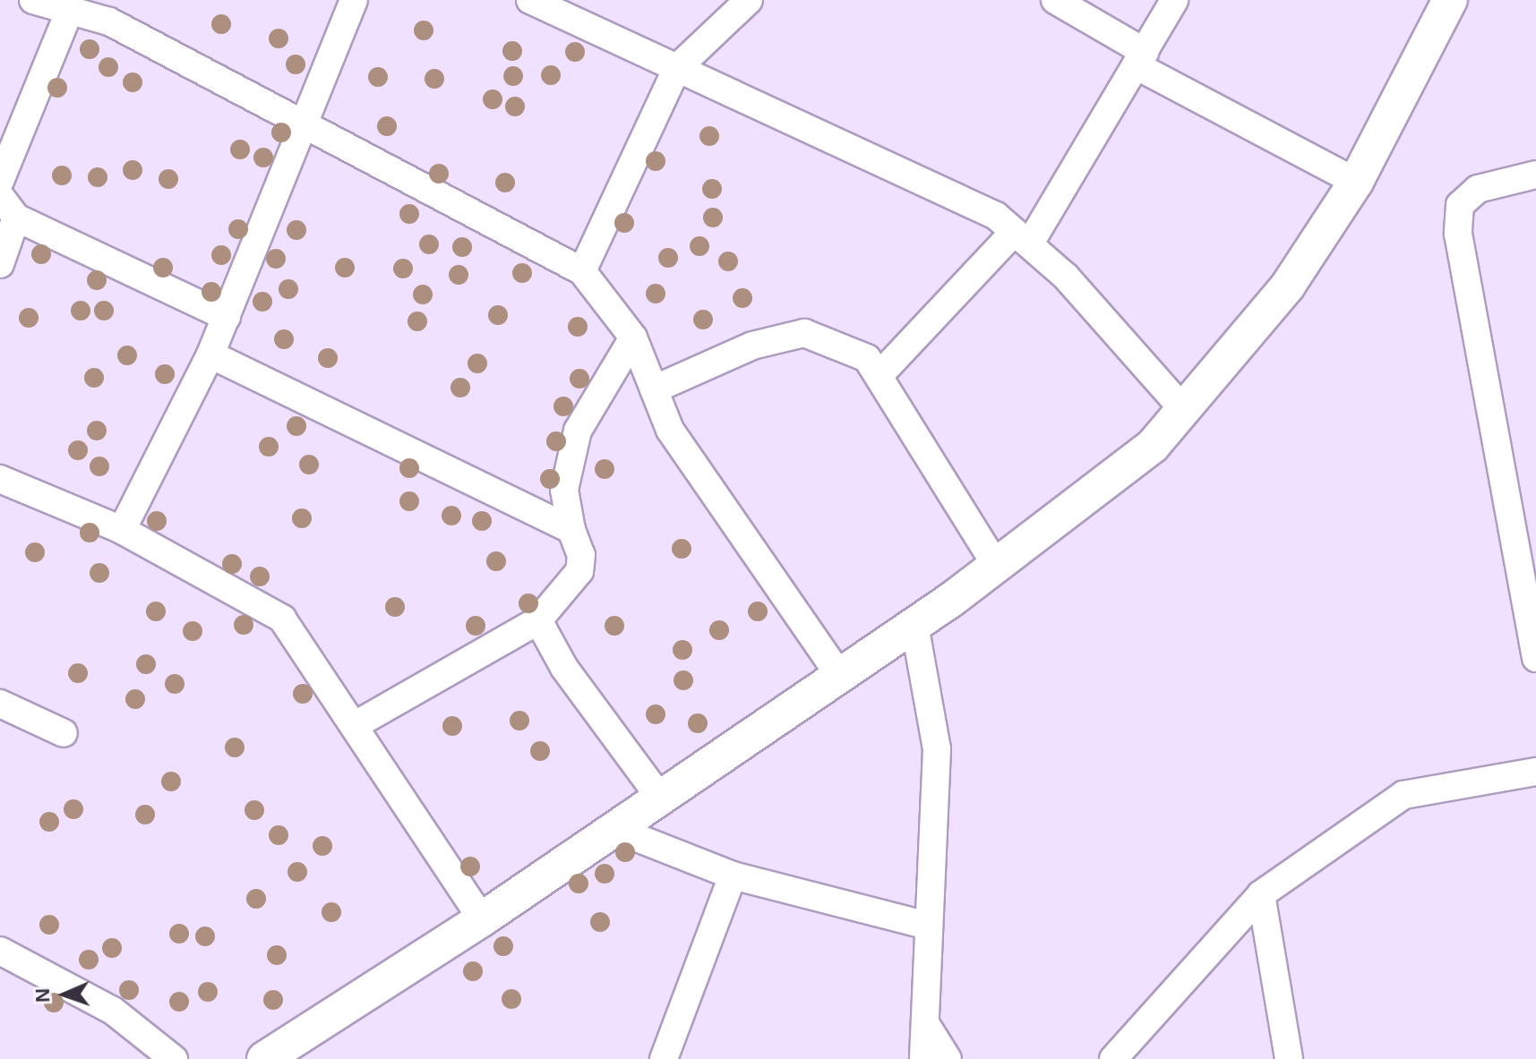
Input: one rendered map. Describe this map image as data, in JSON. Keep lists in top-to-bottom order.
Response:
{
  "north": "left"
}
